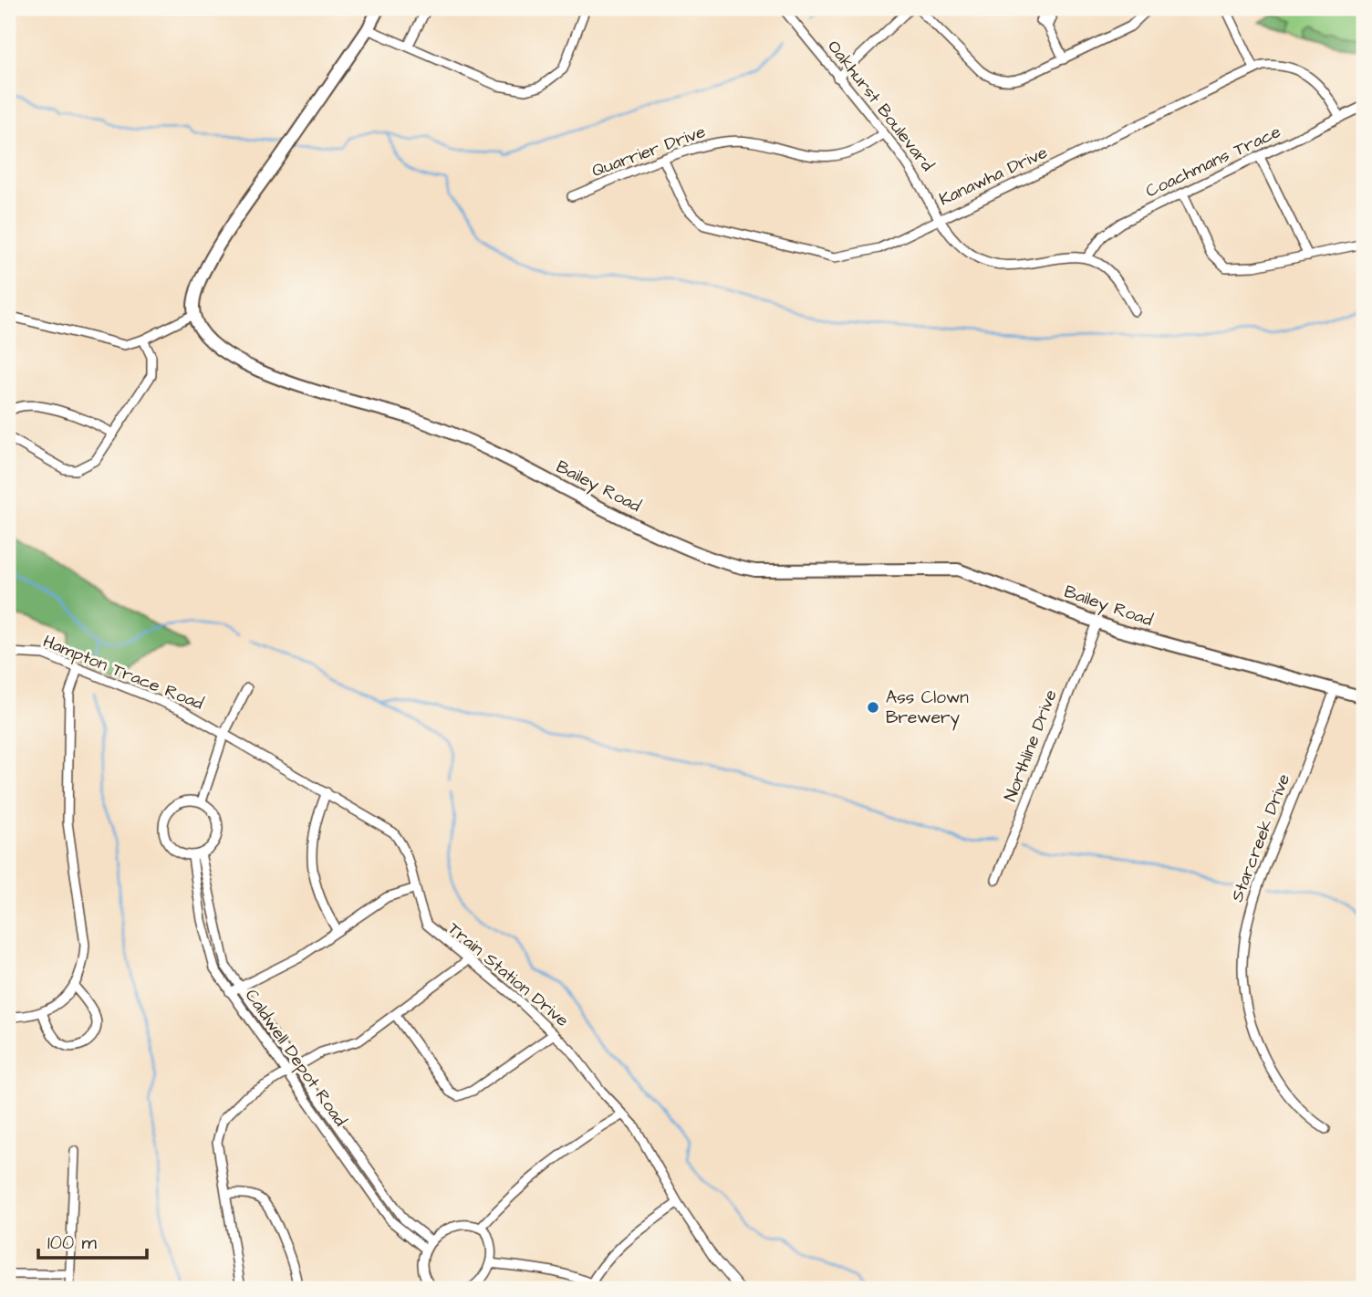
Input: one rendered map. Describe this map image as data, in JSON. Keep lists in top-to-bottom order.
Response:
{
  "streets": {
    "street": [
      "Oakhurst Boulevard",
      "Quarrier Drive",
      "Coachmans Trace",
      "Kanawha Drive",
      "Bailey Road",
      "Hampton Trace Road",
      "Northline Drive",
      "Starcreek Drive",
      "Train Station Drive",
      "Caldwell Depot Road"
    ]
  },
  "crossings": [
    ["Oakhurst Boulevard", "Quarrier Drive"],
    ["Oakhurst Boulevard", "Coachmans Trace"],
    ["Oakhurst Boulevard", "Kanawha Drive"],
    ["Quarrier Drive", "Kanawha Drive"],
    ["Coachmans Trace", "Kanawha Drive"],
    ["Bailey Road", "Northline Drive"],
    ["Bailey Road", "Starcreek Drive"],
    ["Hampton Trace Road", "Train Station Drive"]
  ],
  "places": ["Ass Clown Brewery"],
  "scale_bar": "100 m"
}
